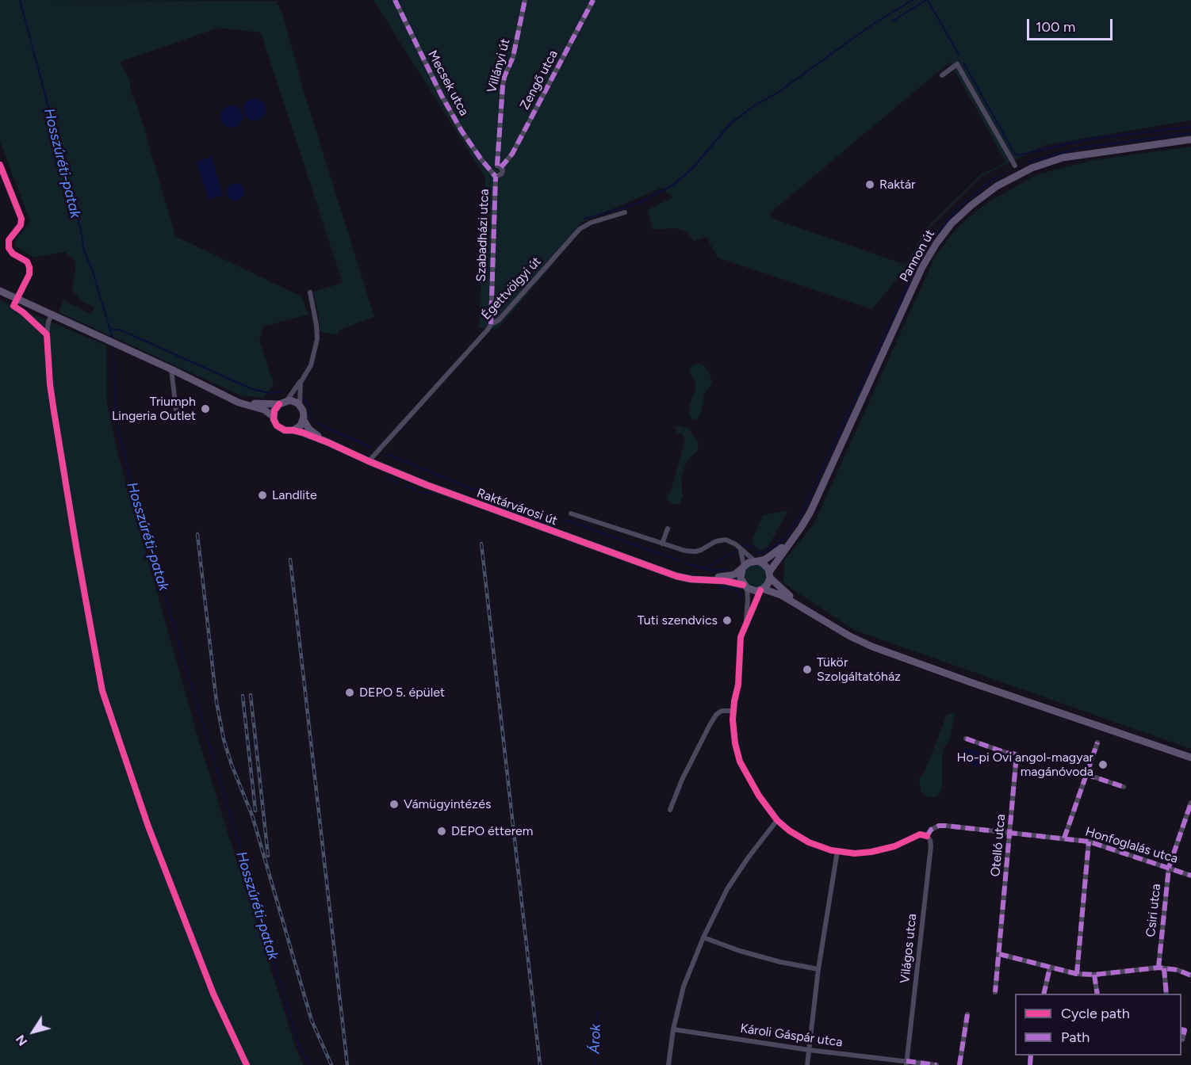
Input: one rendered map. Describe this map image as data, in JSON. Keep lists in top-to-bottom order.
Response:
{
  "streets": {
    "main road": ["Pannon út", "Raktárvárosi út"],
    "street": [
      "Villányi út",
      "Zengő utca",
      "Mecsek utca",
      "Szabadházi utca",
      "Égettvölgyi út",
      "Otelló utca",
      "Honfoglalás utca",
      "Csiri utca",
      "Világos utca",
      "Károli Gáspár utca"
    ]
  },
  "crossings": [
    ["Villányi út", "Zengő utca"],
    ["Mecsek utca", "Szabadházi utca"],
    ["Szabadházi utca", "Égettvölgyi út"],
    ["Pannon út", "Raktárvárosi út"],
    ["Égettvölgyi út", "Raktárvárosi út"],
    ["Otelló utca", "Honfoglalás utca"],
    ["Honfoglalás utca", "Csiri utca"],
    ["Honfoglalás utca", "Világos utca"],
    ["Világos utca", "Károli Gáspár utca"]
  ],
  "water": ["Hosszúréti-patak", "Árok"],
  "places": [
    "Raktár",
    "Triumph Lingeria Outlet",
    "Landlite",
    "Tuti szendvics",
    "Tükör Szolgáltatóház",
    "DEPO 5. épület",
    "Ho-pi Ovi angol-magyar magánóvoda",
    "Vámügyintézés",
    "DEPO étterem"
  ],
  "legend": ["Cycle path", "Path"],
  "scale_bar": "100 m",
  "north": "bottom left"
}
